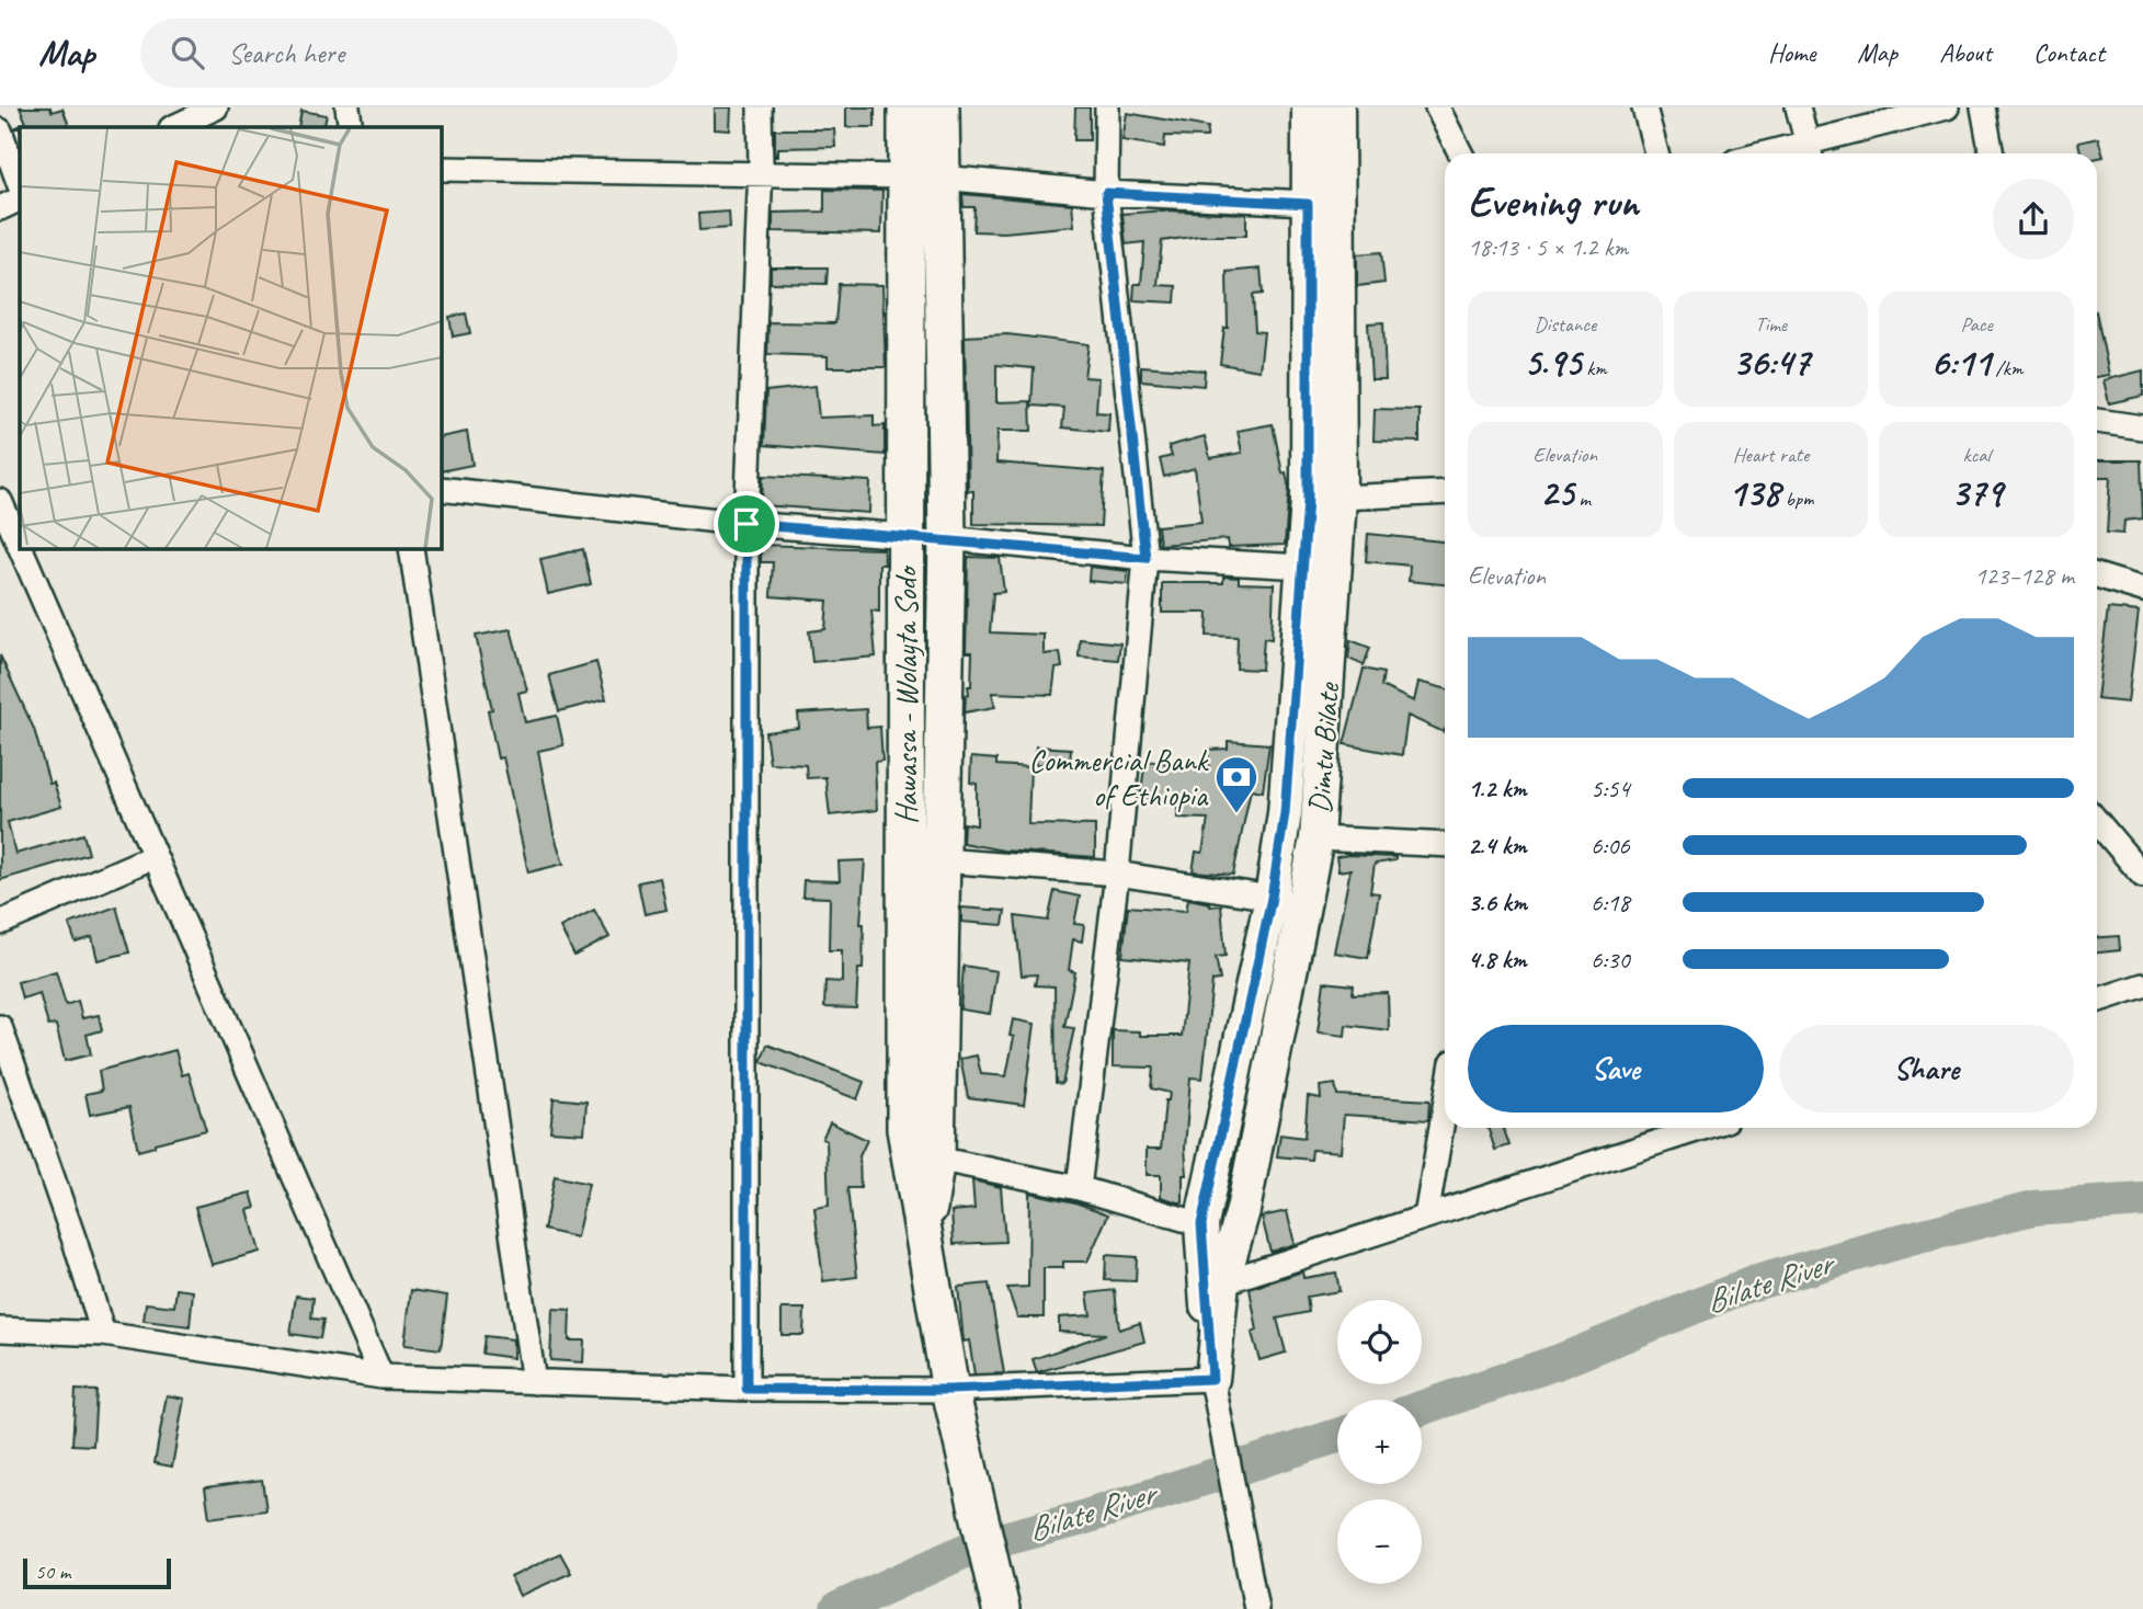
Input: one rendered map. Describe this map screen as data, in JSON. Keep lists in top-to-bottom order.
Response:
{
  "streets": {
    "main road": ["Hawassa - Wolayta Sodo", "Dimtu Bilate"]
  },
  "water": ["Bilate River"],
  "places": {
    "bank": ["Commercial Bank of Ethiopia"]
  },
  "scale_bar": "50 m",
  "page": {
    "header": "Map",
    "search": "Search here",
    "nav": [
      "Home",
      "Map",
      "About",
      "Contact"
    ],
    "heading": ["Evening run", "18:13 · 5 × 1.2 km"],
    "stats": [
      ["Distance", "5.95 km"],
      ["Time", "36:47"],
      ["Pace", "6:11 /km"],
      ["Elevation", "25 m"],
      ["Heart rate", "138 bpm"],
      ["kcal", "379"]
    ],
    "chart": ["Elevation", "123–128 m"],
    "list": [
      {
        "name": "1.2 km",
        "note": "5:54"
      },
      {
        "name": "2.4 km",
        "note": "6:06"
      },
      {
        "name": "3.6 km",
        "note": "6:18"
      },
      {
        "name": "4.8 km",
        "note": "6:30"
      }
    ],
    "buttons": ["Save", "Share"],
    "map_buttons": ["+", "−"],
    "scale": "50 m"
  }
}
